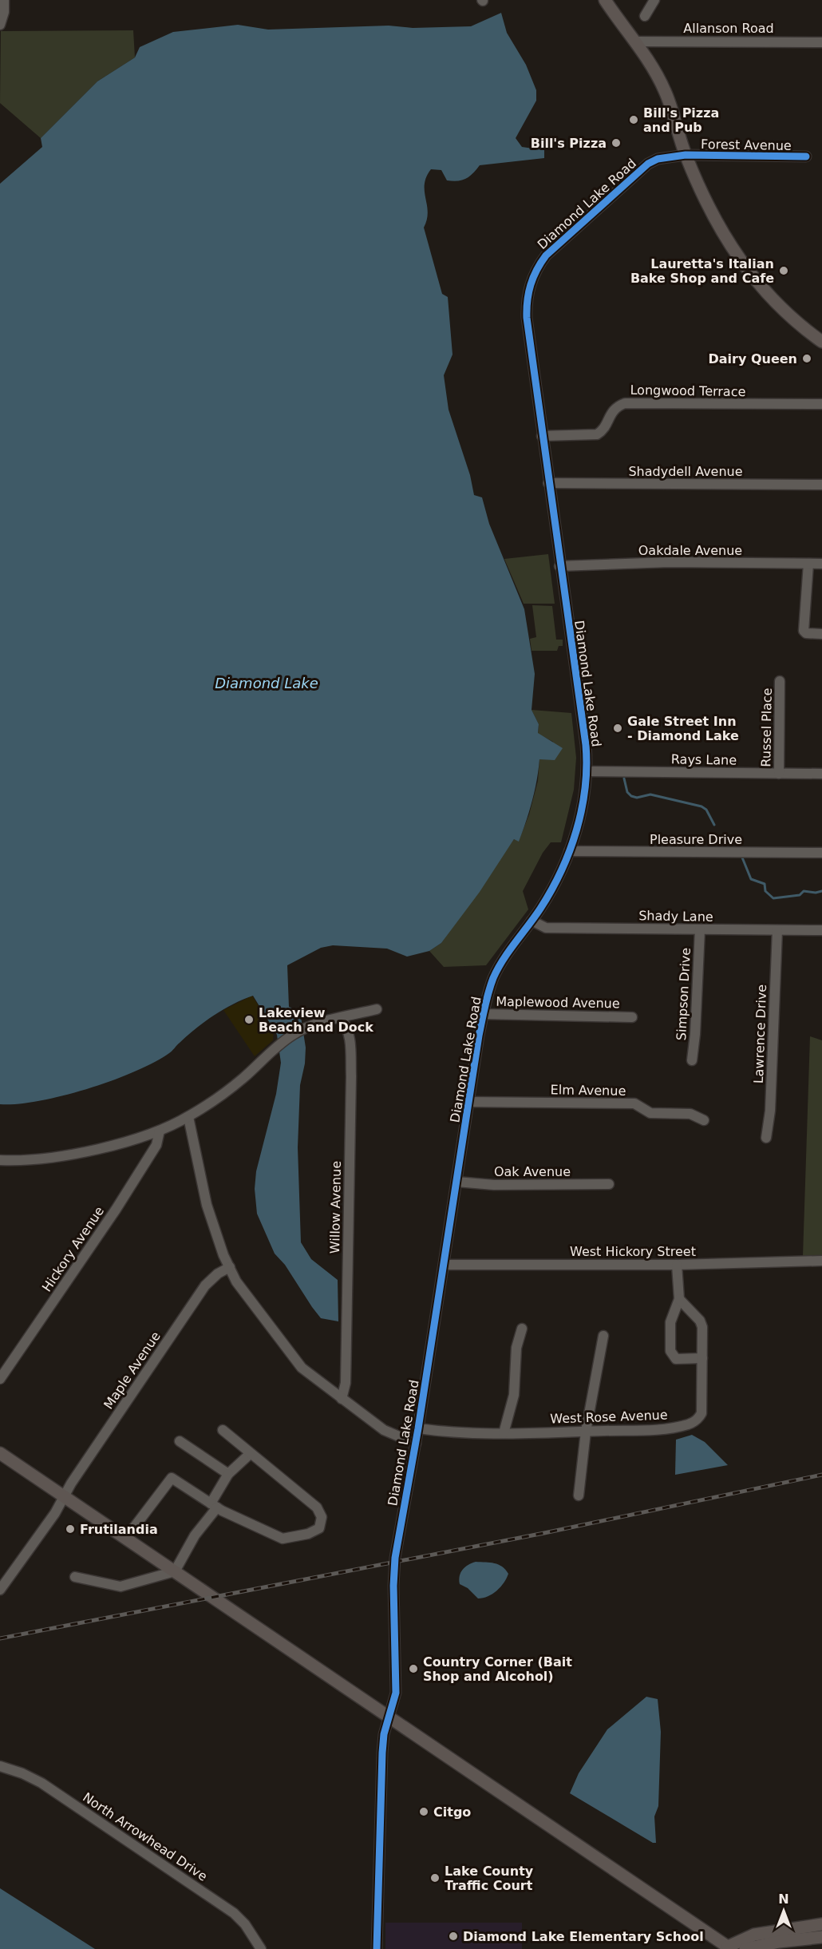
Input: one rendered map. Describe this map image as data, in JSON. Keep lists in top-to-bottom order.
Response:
{
  "streets": {
    "street": [
      "Allanson Road",
      "Forest Avenue",
      "Diamond Lake Road",
      "Longwood Terrace",
      "Shadydell Avenue",
      "Oakdale Avenue",
      "Russel Place",
      "Rays Lane",
      "Pleasure Drive",
      "Shady Lane",
      "Simpson Drive",
      "Maplewood Avenue",
      "Lawrence Drive",
      "Elm Avenue",
      "Oak Avenue",
      "Willow Avenue",
      "Hickory Avenue",
      "West Hickory Street",
      "Maple Avenue",
      "West Rose Avenue",
      "North Arrowhead Drive"
    ]
  },
  "crossings": [
    ["Forest Avenue", "Diamond Lake Road"],
    ["Diamond Lake Road", "Longwood Terrace"],
    ["Diamond Lake Road", "Shadydell Avenue"],
    ["Diamond Lake Road", "Oakdale Avenue"],
    ["Diamond Lake Road", "Rays Lane"],
    ["Diamond Lake Road", "Pleasure Drive"],
    ["Diamond Lake Road", "Shady Lane"],
    ["Diamond Lake Road", "Maplewood Avenue"],
    ["Diamond Lake Road", "Elm Avenue"],
    ["Diamond Lake Road", "Oak Avenue"],
    ["Diamond Lake Road", "West Hickory Street"],
    ["Diamond Lake Road", "West Rose Avenue"],
    ["Russel Place", "Rays Lane"],
    ["Shady Lane", "Simpson Drive"],
    ["Shady Lane", "Lawrence Drive"]
  ],
  "water": ["Diamond Lake"],
  "places": [
    "Bill's Pizza and Pub",
    "Bill's Pizza",
    "Lauretta's Italian Bake Shop and Cafe",
    "Dairy Queen",
    "Gale Street Inn - Diamond Lake",
    "Lakeview Beach and Dock",
    "Frutilandia",
    "Country Corner (Bait Shop and Alcohol)",
    "Citgo",
    "Lake County Traffic Court",
    "Diamond Lake Elementary School"
  ],
  "north": "top"
}
